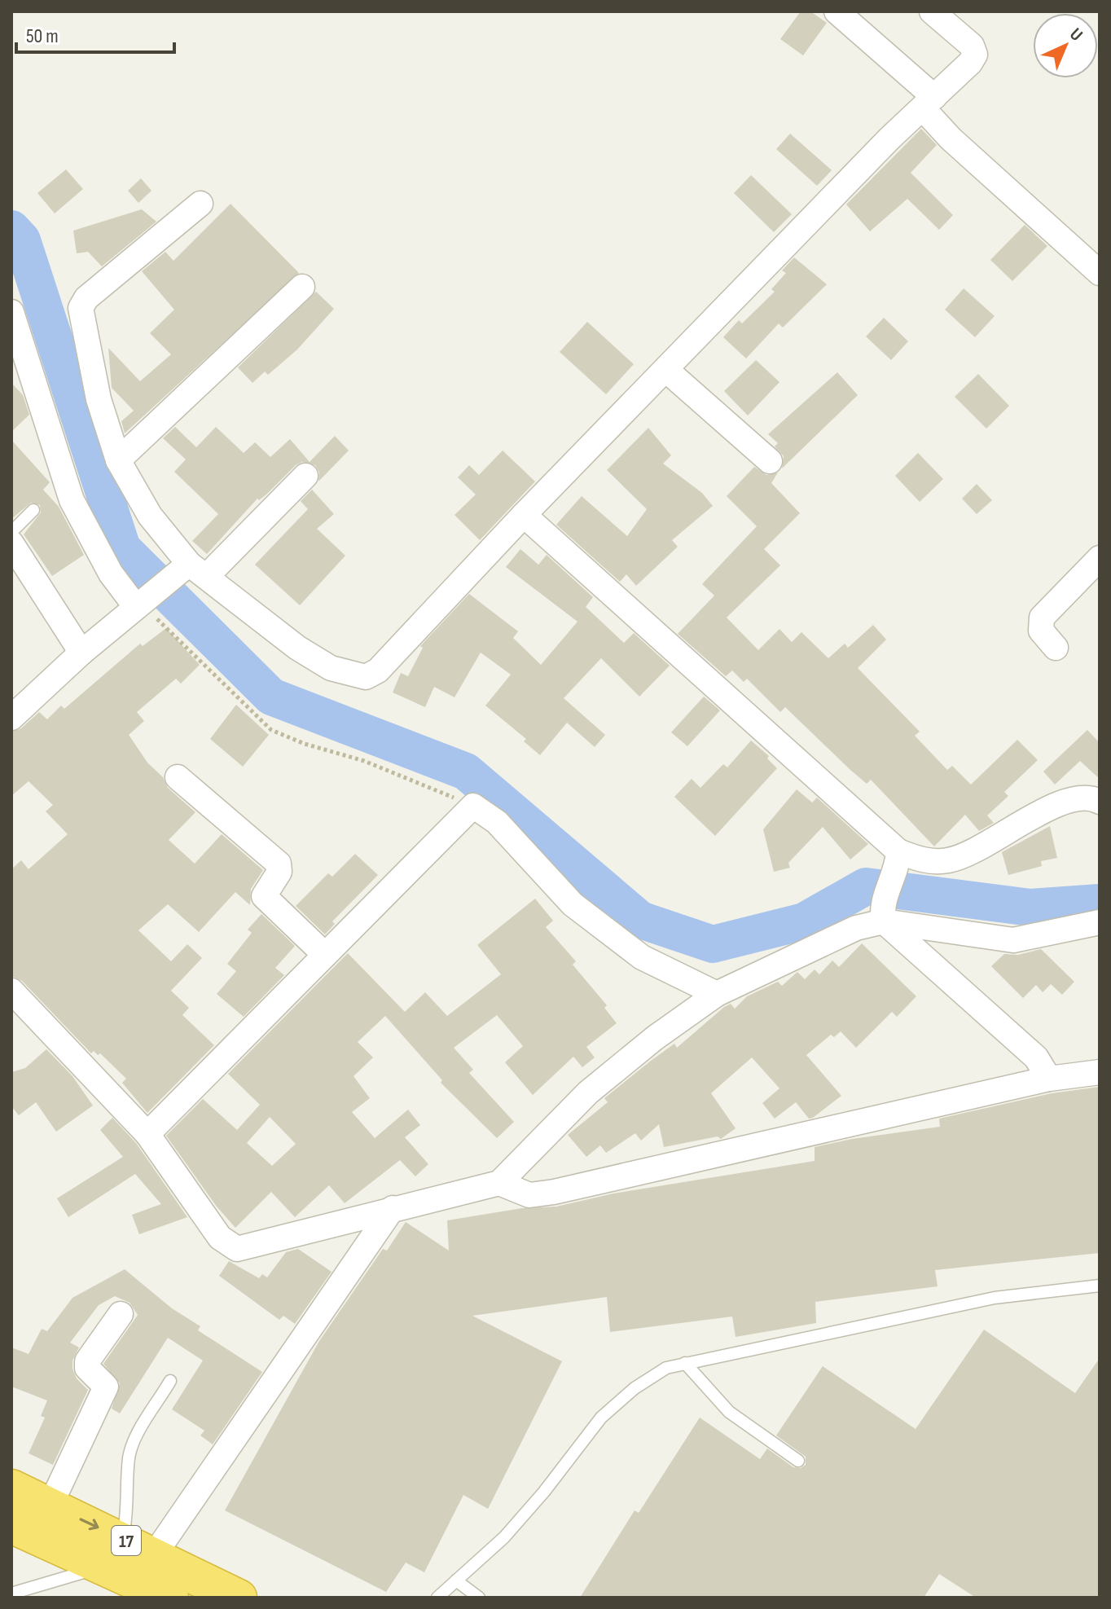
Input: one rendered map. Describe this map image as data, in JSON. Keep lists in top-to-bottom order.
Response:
{
  "streets": {
    "highway": ["17"]
  },
  "scale_bar": "50 m",
  "north": "top right"
}
